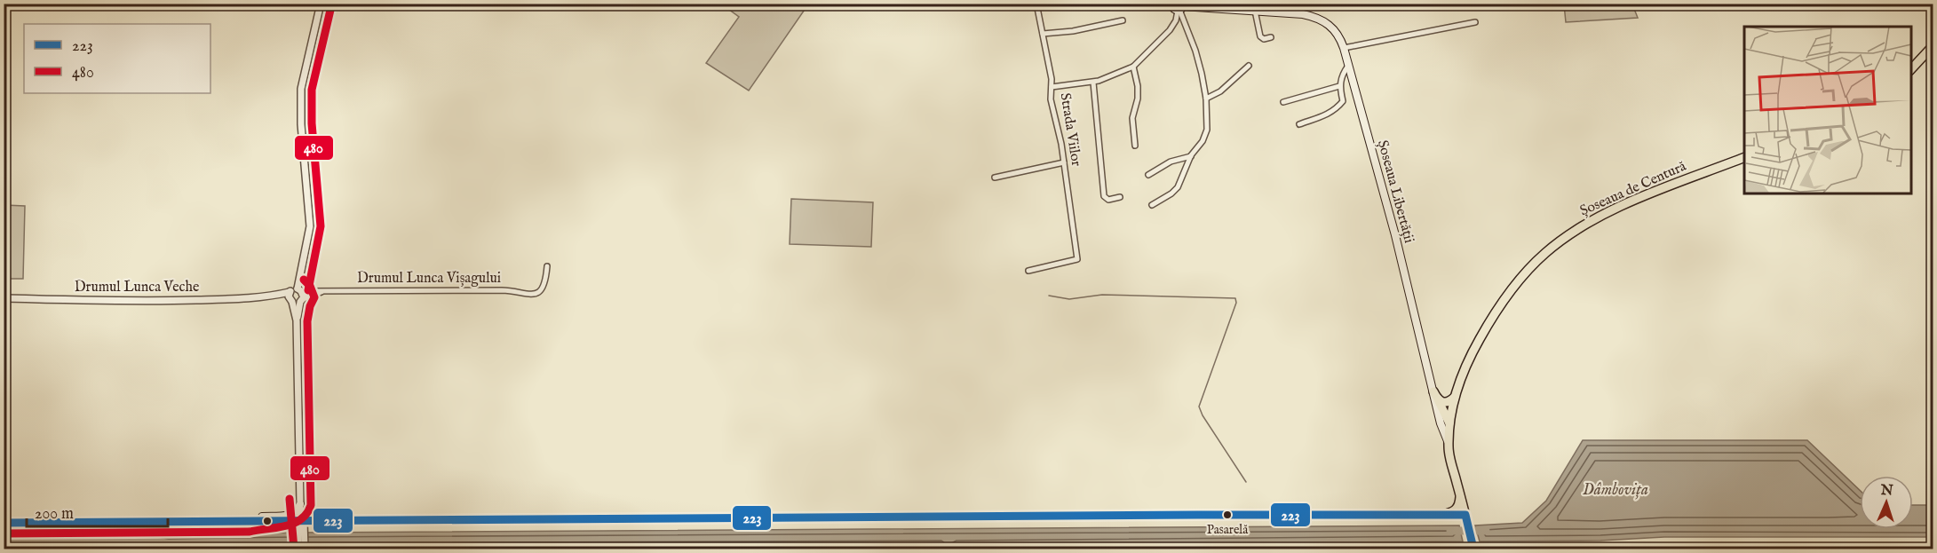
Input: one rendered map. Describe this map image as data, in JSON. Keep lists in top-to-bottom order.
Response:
{
  "streets": {
    "main road": ["Șoseaua de Centură", "Șoseaua Libertății"],
    "street": ["Strada Viilor", "Drumul Lunca Vișagului", "Drumul Lunca Veche"]
  },
  "crossings": [
    ["Șoseaua de Centură", "Șoseaua Libertății"],
    ["Drumul Lunca Vișagului", "Drumul Lunca Veche"]
  ],
  "water": ["Dâmbovița"],
  "places": ["Pasarelă"],
  "lines": ["transit line 480", "transit line 223"],
  "legend": ["223", "480"],
  "scale_bar": "200 m",
  "north": "top"
}
